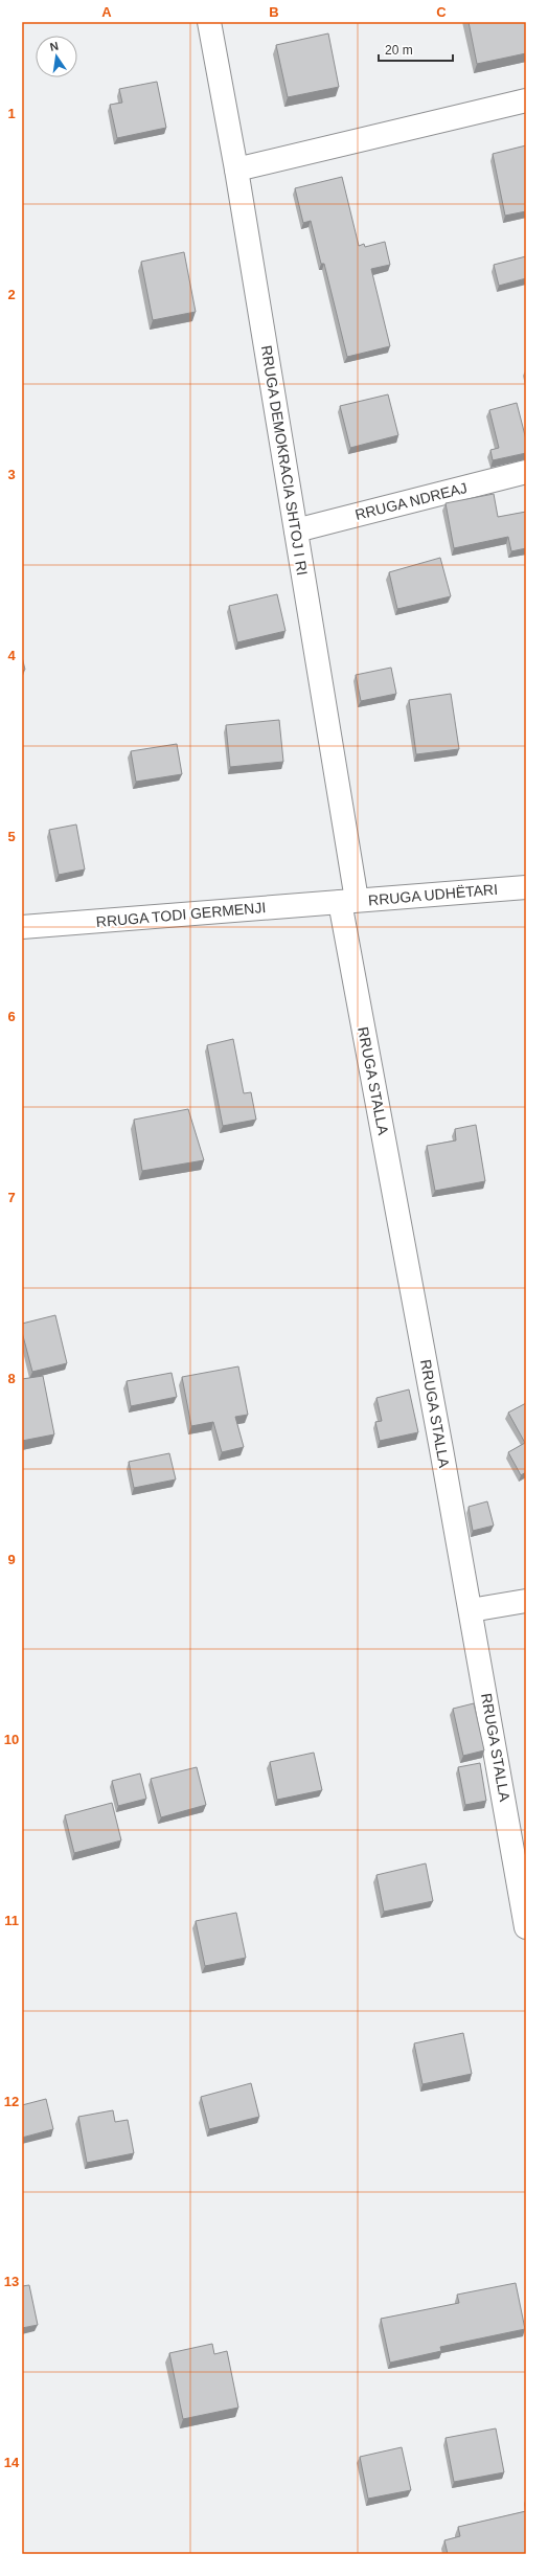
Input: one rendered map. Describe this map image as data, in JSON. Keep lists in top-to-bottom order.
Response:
{
  "streets": {
    "street": [
      "RRUGA DEMOKRACIA SHTOJ I RI",
      "RRUGA NDREAJ",
      "RRUGA UDHËTARI",
      "RRUGA TODI GERMENJI",
      "RRUGA STALLA"
    ]
  },
  "crossings": [
    ["RRUGA DEMOKRACIA SHTOJ I RI", "RRUGA NDREAJ"],
    ["RRUGA DEMOKRACIA SHTOJ I RI", "RRUGA UDHËTARI"],
    ["RRUGA DEMOKRACIA SHTOJ I RI", "RRUGA TODI GERMENJI"],
    ["RRUGA DEMOKRACIA SHTOJ I RI", "RRUGA STALLA"],
    ["RRUGA UDHËTARI", "RRUGA TODI GERMENJI"],
    ["RRUGA UDHËTARI", "RRUGA STALLA"],
    ["RRUGA TODI GERMENJI", "RRUGA STALLA"]
  ],
  "scale_bar": "20 m",
  "north": "top",
  "grid": {
    "columns": ["A", "B", "C"],
    "rows": [
      "1",
      "2",
      "3",
      "4",
      "5",
      "6",
      "7",
      "8",
      "9",
      "10",
      "11",
      "12",
      "13",
      "14"
    ]
  }
}
